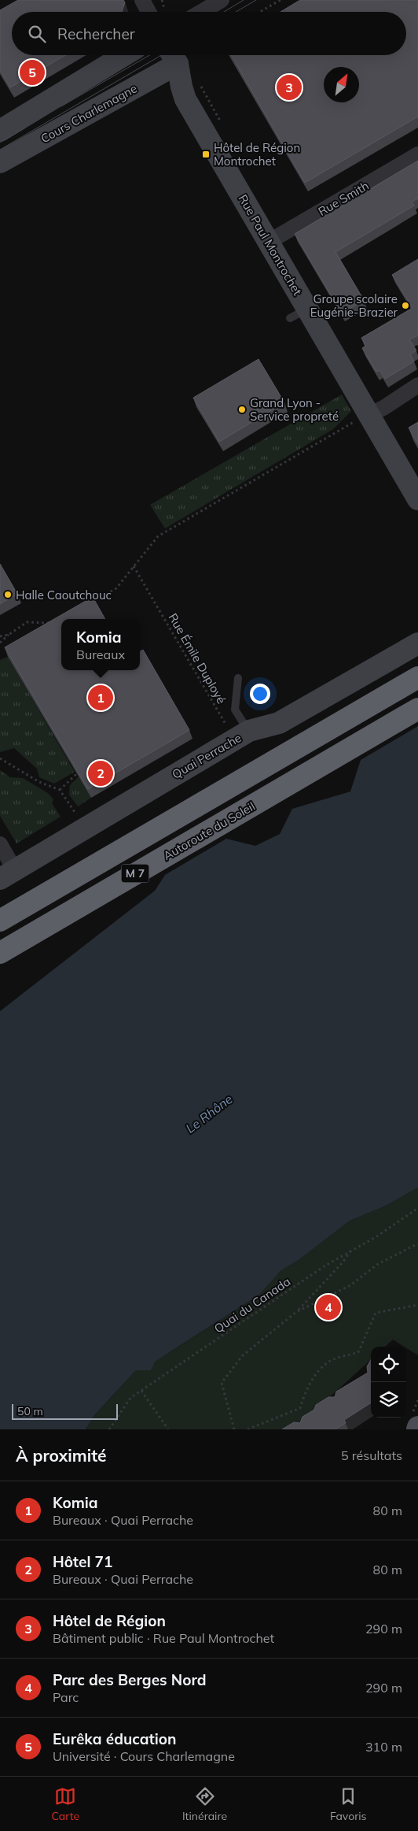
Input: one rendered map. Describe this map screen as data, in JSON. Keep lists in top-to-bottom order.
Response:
{
  "streets": {
    "highway": ["Autoroute du Soleil", "M 7"],
    "street": [
      "Cours Charlemagne",
      "Rue Smith",
      "Rue Paul Montrochet",
      "Quai Perrache"
    ],
    "path": ["Rue Émile Duployé", "Quai du Canada"]
  },
  "crossings": [
    ["Cours Charlemagne", "Rue Paul Montrochet"],
    ["Rue Smith", "Rue Paul Montrochet"],
    ["Rue Émile Duployé", "Quai Perrache"]
  ],
  "water": ["Le Rhône"],
  "places": {
    "transit": ["Hôtel de Région Montrochet"],
    "other": ["Groupe scolaire Eugénie-Brazier", "Grand Lyon - Service propreté", "Halle Caoutchouc"]
  },
  "scale_bar": "50 m",
  "north": "top right",
  "page": {
    "search": "Rechercher",
    "pins": [
      "5",
      "3",
      "1",
      "2",
      "4"
    ],
    "popup": ["Komia", "Bureaux"],
    "scale": "50 m",
    "heading": ["À proximité", "5 résultats"],
    "list": [
      {
        "mark": "1",
        "name": "Komia",
        "note": "Bureaux · Quai Perrache",
        "value": "80 m"
      },
      {
        "mark": "2",
        "name": "Hôtel 71",
        "note": "Bureaux · Quai Perrache",
        "value": "80 m"
      },
      {
        "mark": "3",
        "name": "Hôtel de Région",
        "note": "Bâtiment public · Rue Paul Montrochet",
        "value": "290 m"
      },
      {
        "mark": "4",
        "name": "Parc des Berges Nord",
        "note": "Parc",
        "value": "290 m"
      },
      {
        "mark": "5",
        "name": "Eurêka éducation",
        "note": "Université · Cours Charlemagne",
        "value": "310 m"
      }
    ],
    "nav": ["Carte", "Itinéraire", "Favoris"]
  }
}
